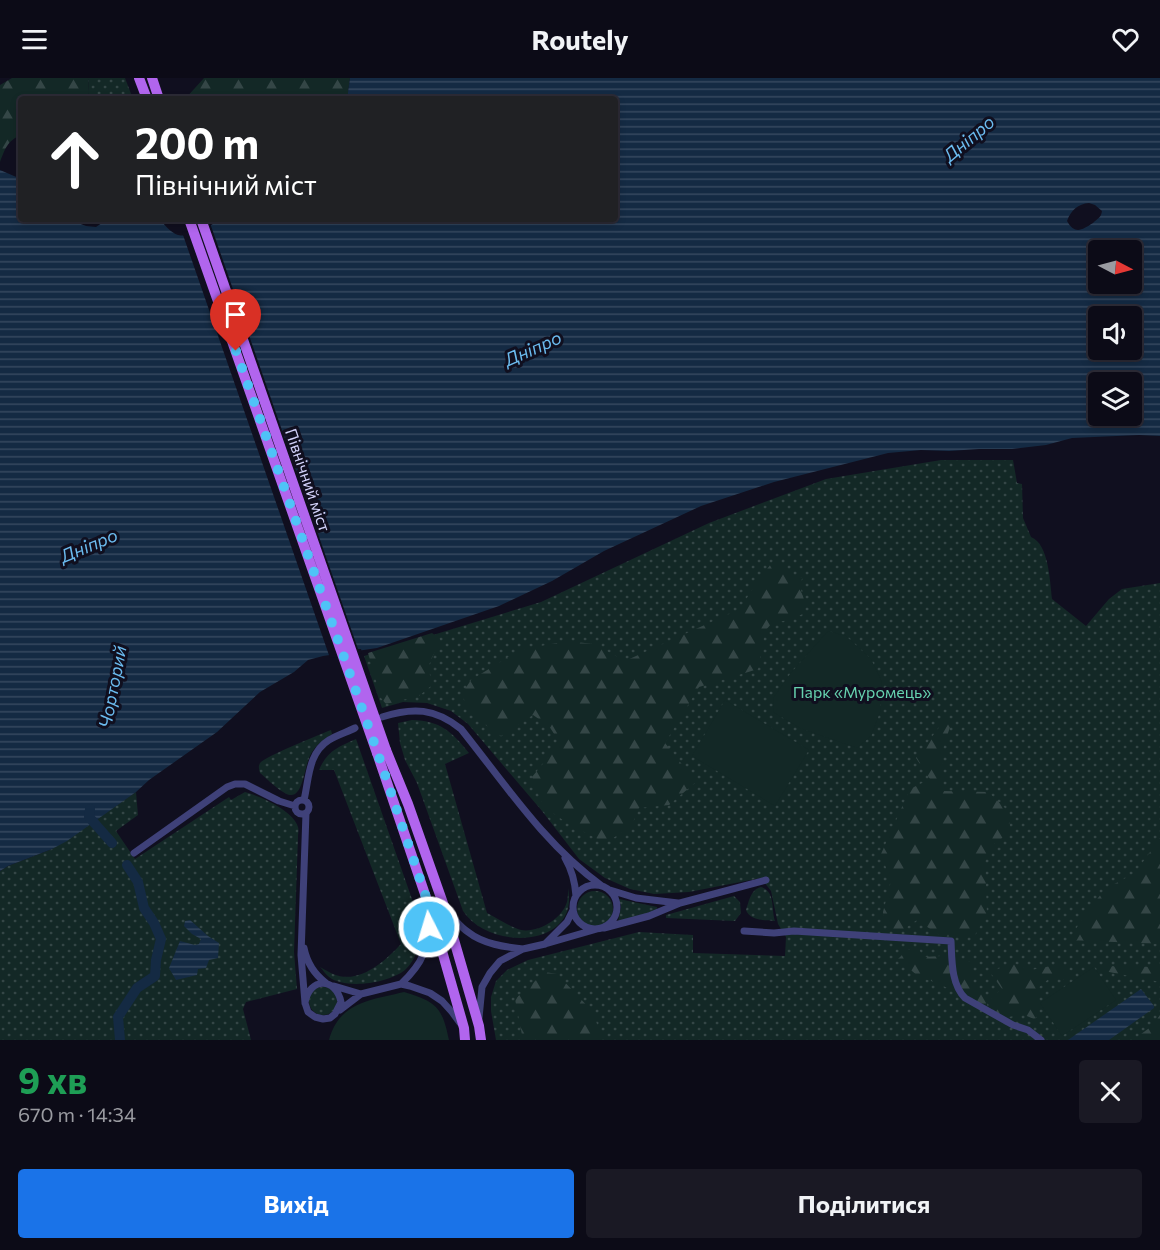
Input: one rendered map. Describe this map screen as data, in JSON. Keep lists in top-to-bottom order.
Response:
{
  "streets": {
    "main road": ["Північний міст"]
  },
  "water": ["Дніпро", "Чорторий"],
  "parks": ["Парк «Муромець»"],
  "north": "right",
  "page": {
    "header": "Routely",
    "turn": ["200 m", "Північний міст"],
    "heading": ["9 хв", "670 m · 14:34"],
    "buttons": ["Вихід", "Поділитися"]
  }
}
